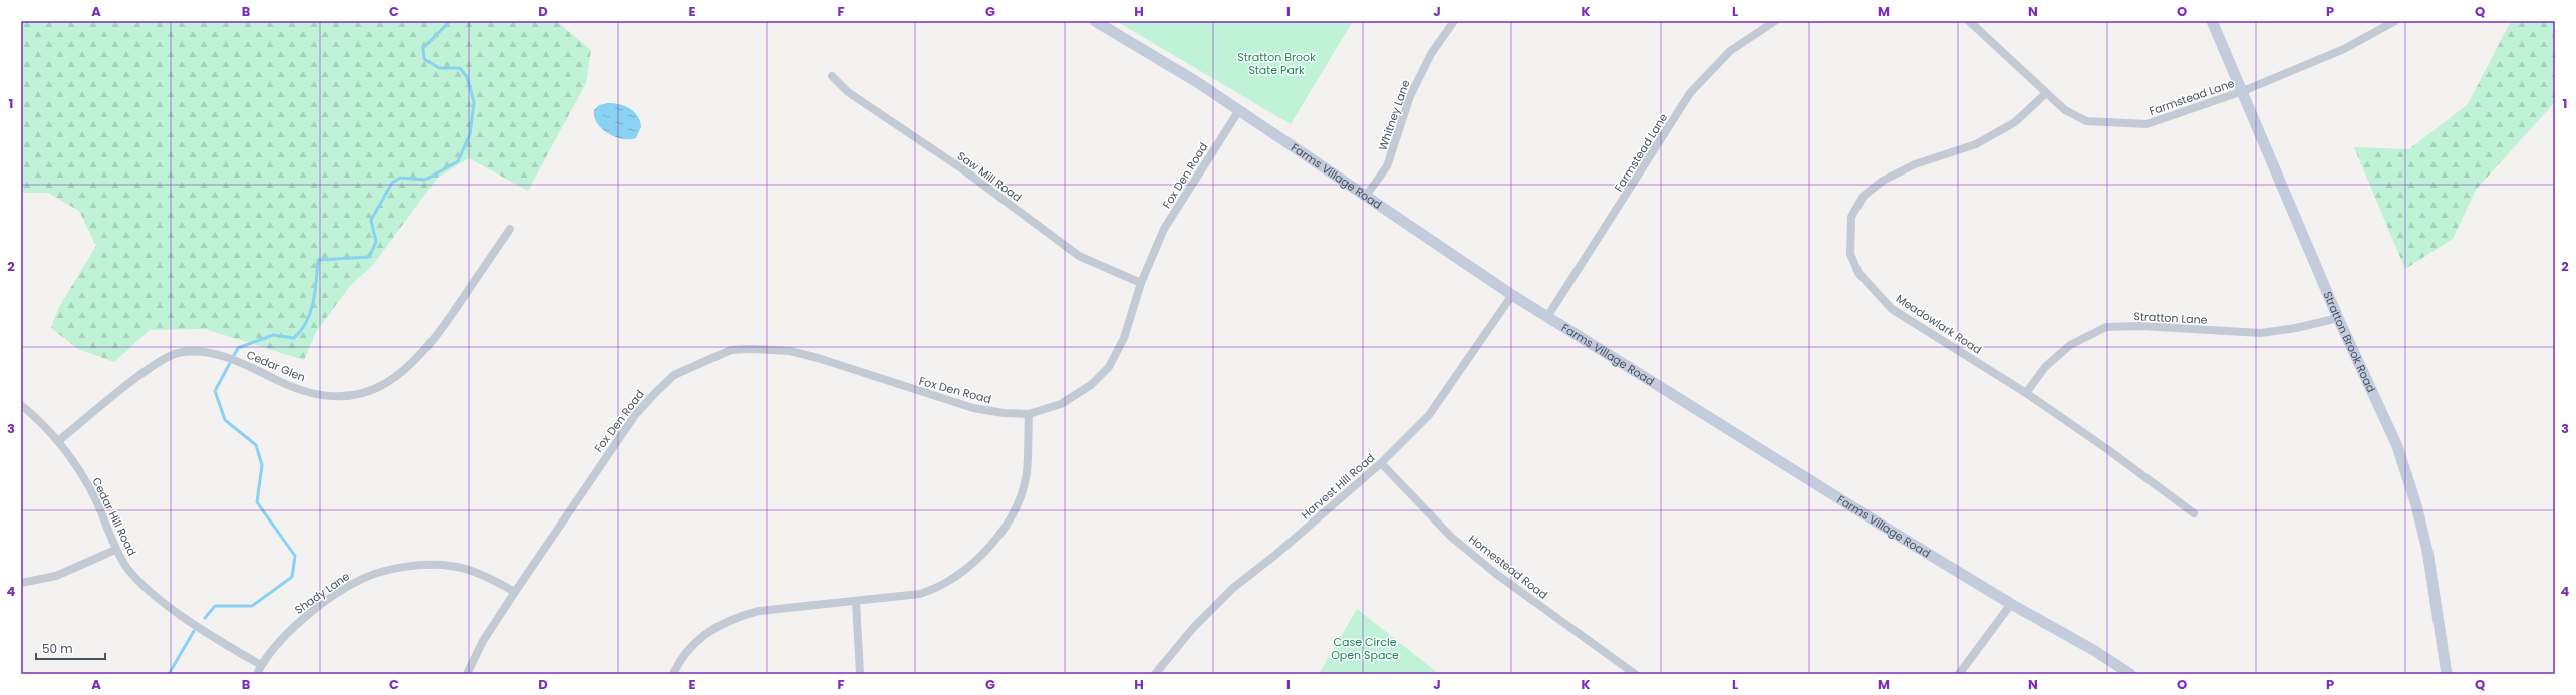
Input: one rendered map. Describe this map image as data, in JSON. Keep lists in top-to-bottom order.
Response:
{
  "streets": {
    "main road": ["Farms Village Road", "Stratton Brook Road"],
    "street": [
      "Farmstead Lane",
      "Whitney Lane",
      "Fox Den Road",
      "Saw Mill Road",
      "Stratton Lane",
      "Meadowlark Road",
      "Cedar Glen",
      "Harvest Hill Road",
      "Cedar Hill Road",
      "Homestead Road",
      "Shady Lane"
    ]
  },
  "crossings": [
    ["Farmstead Lane", "Farms Village Road"],
    ["Farmstead Lane", "Meadowlark Road"],
    ["Farmstead Lane", "Stratton Brook Road"],
    ["Whitney Lane", "Farms Village Road"],
    ["Fox Den Road", "Farms Village Road"],
    ["Fox Den Road", "Saw Mill Road"],
    ["Fox Den Road", "Shady Lane"],
    ["Farms Village Road", "Harvest Hill Road"],
    ["Stratton Lane", "Meadowlark Road"],
    ["Stratton Lane", "Stratton Brook Road"],
    ["Cedar Glen", "Cedar Hill Road"],
    ["Harvest Hill Road", "Homestead Road"],
    ["Cedar Hill Road", "Shady Lane"]
  ],
  "parks": ["Stratton Brook State Park", "Case Circle Open Space"],
  "scale_bar": "50 m",
  "grid": {
    "columns": [
      "A",
      "B",
      "C",
      "D",
      "E",
      "F",
      "G",
      "H",
      "I",
      "J",
      "K",
      "L",
      "M",
      "N",
      "O",
      "P",
      "Q"
    ],
    "rows": [
      "1",
      "2",
      "3",
      "4"
    ]
  }
}
